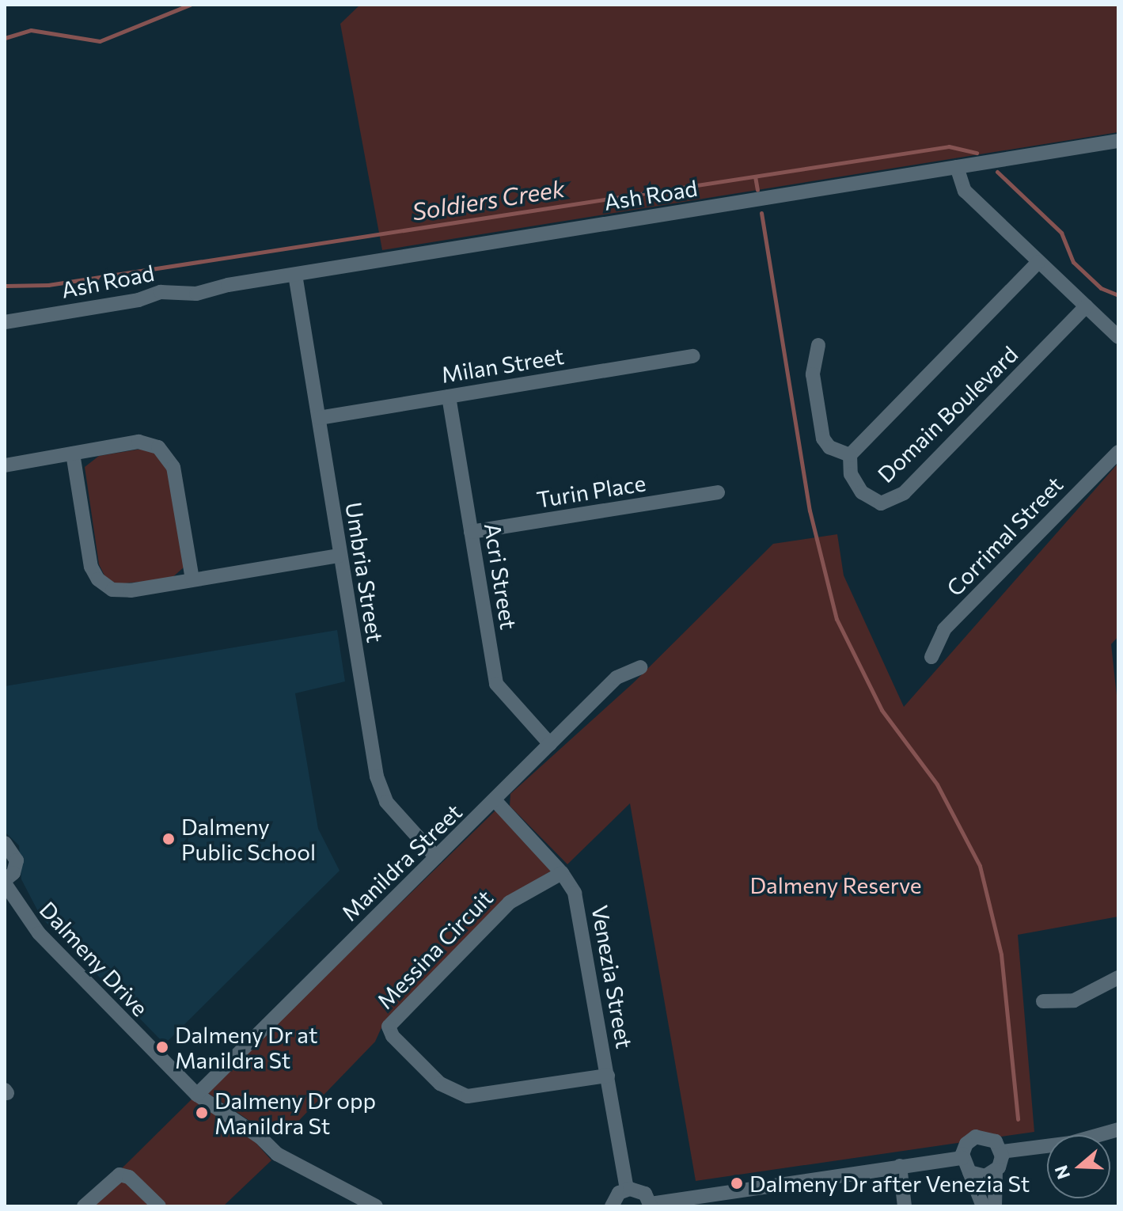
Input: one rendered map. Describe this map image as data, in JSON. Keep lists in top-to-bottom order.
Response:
{
  "streets": {
    "street": [
      "Ash Road",
      "Milan Street",
      "Domain Boulevard",
      "Turin Place",
      "Corrimal Street",
      "Umbria Street",
      "Acri Street",
      "Manildra Street",
      "Messina Circuit",
      "Dalmeny Drive",
      "Venezia Street"
    ]
  },
  "crossings": [
    ["Ash Road", "Umbria Street"],
    ["Milan Street", "Umbria Street"],
    ["Milan Street", "Acri Street"],
    ["Turin Place", "Acri Street"],
    ["Umbria Street", "Manildra Street"],
    ["Acri Street", "Manildra Street"],
    ["Manildra Street", "Dalmeny Drive"],
    ["Manildra Street", "Venezia Street"],
    ["Messina Circuit", "Venezia Street"]
  ],
  "water": ["Soldiers Creek"],
  "parks": ["Dalmeny Reserve"],
  "places": [
    "Dalmeny Public School",
    "Dalmeny Dr at Manildra St",
    "Dalmeny Dr opp Manildra St",
    "Dalmeny Dr after Venezia St"
  ],
  "north": "left"
}
